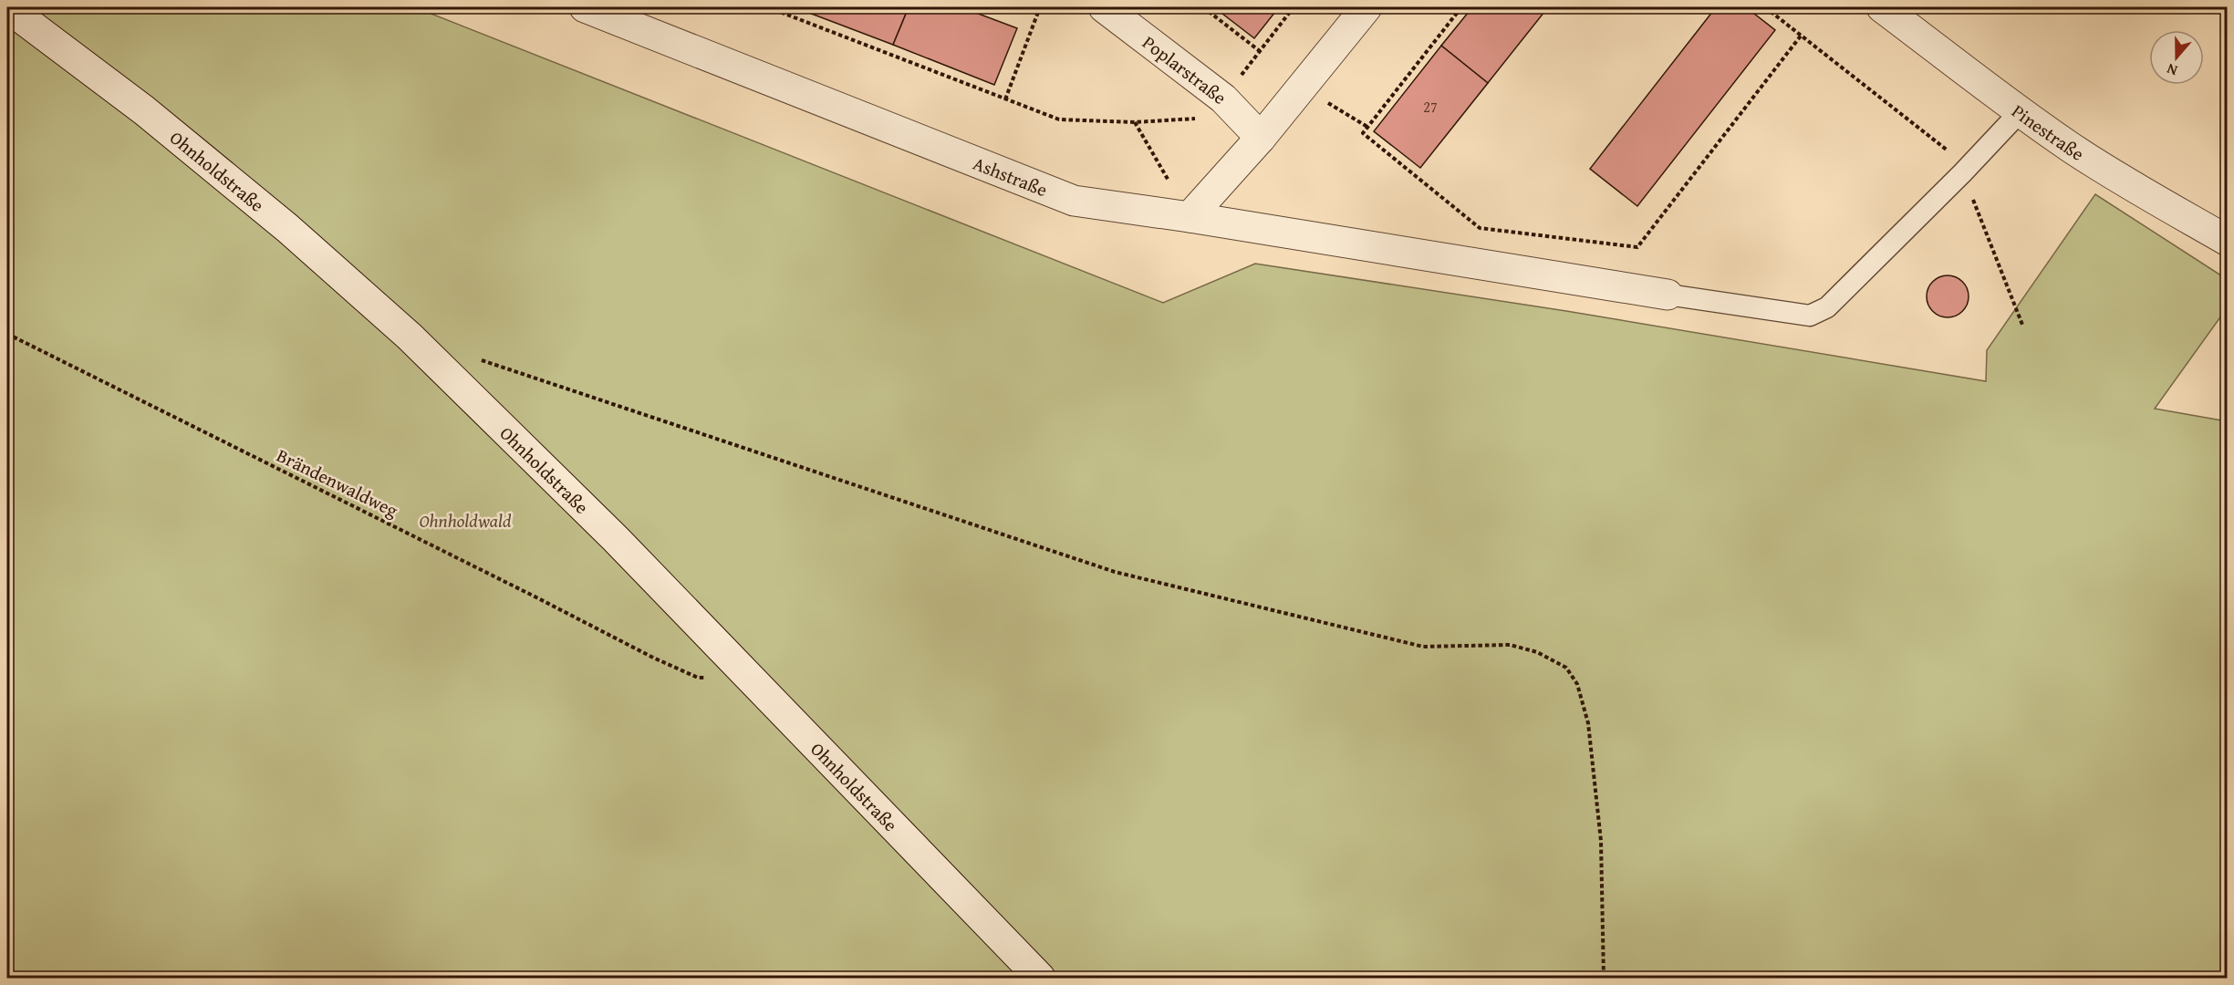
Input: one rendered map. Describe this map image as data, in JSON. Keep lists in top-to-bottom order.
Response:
{
  "streets": {
    "street": [
      "Poplarstraße",
      "Pinestraße",
      "Ohnholdstraße",
      "Ashstraße"
    ],
    "path": ["Brändenwaldweg"]
  },
  "crossings": [
    ["Ohnholdstraße", "Brändenwaldweg"]
  ],
  "parks": ["Ohnholdwald"],
  "house_numbers": ["27"],
  "north": "bottom"
}
